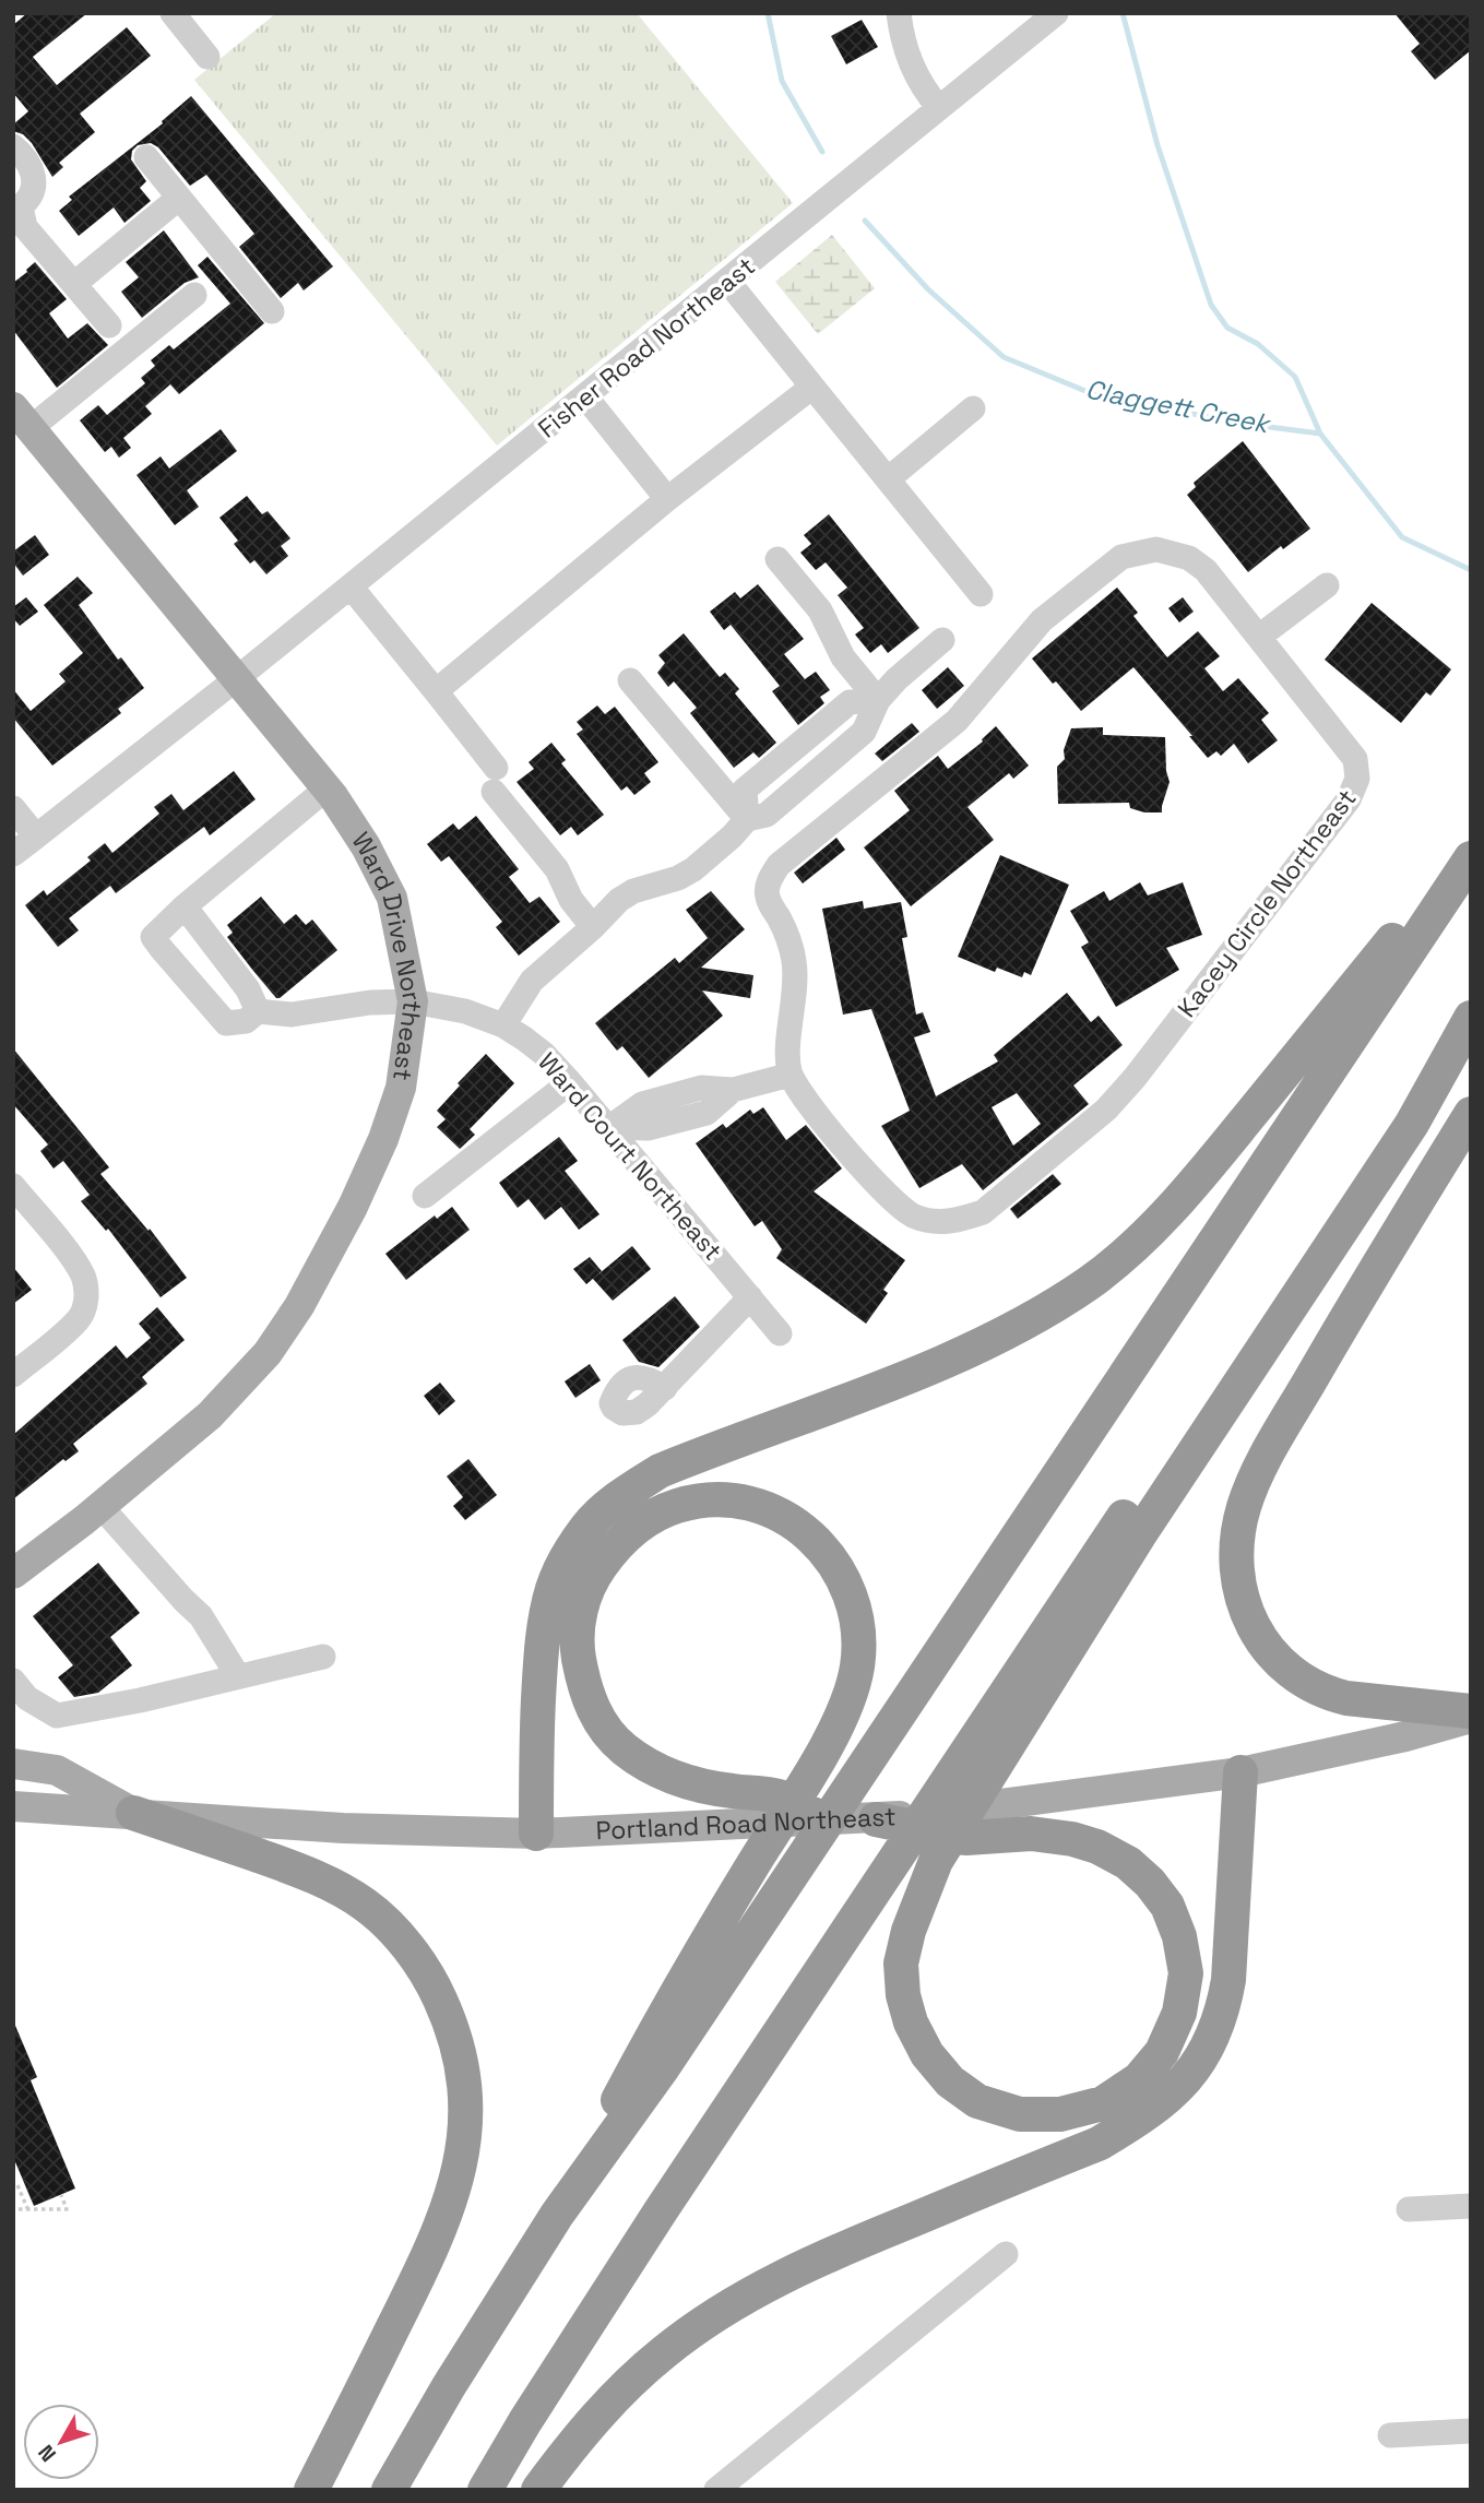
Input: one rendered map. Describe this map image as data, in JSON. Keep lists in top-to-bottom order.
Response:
{
  "streets": {
    "main road": ["Ward Drive Northeast", "Portland Road Northeast"],
    "street": ["Fisher Road Northeast", "Kacey Circle Northeast", "Ward Court Northeast"]
  },
  "crossings": [
    ["Fisher Road Northeast", "Ward Drive Northeast"],
    ["Ward Drive Northeast", "Ward Court Northeast"]
  ],
  "water": ["Claggett Creek"],
  "north": "bottom left"
}
